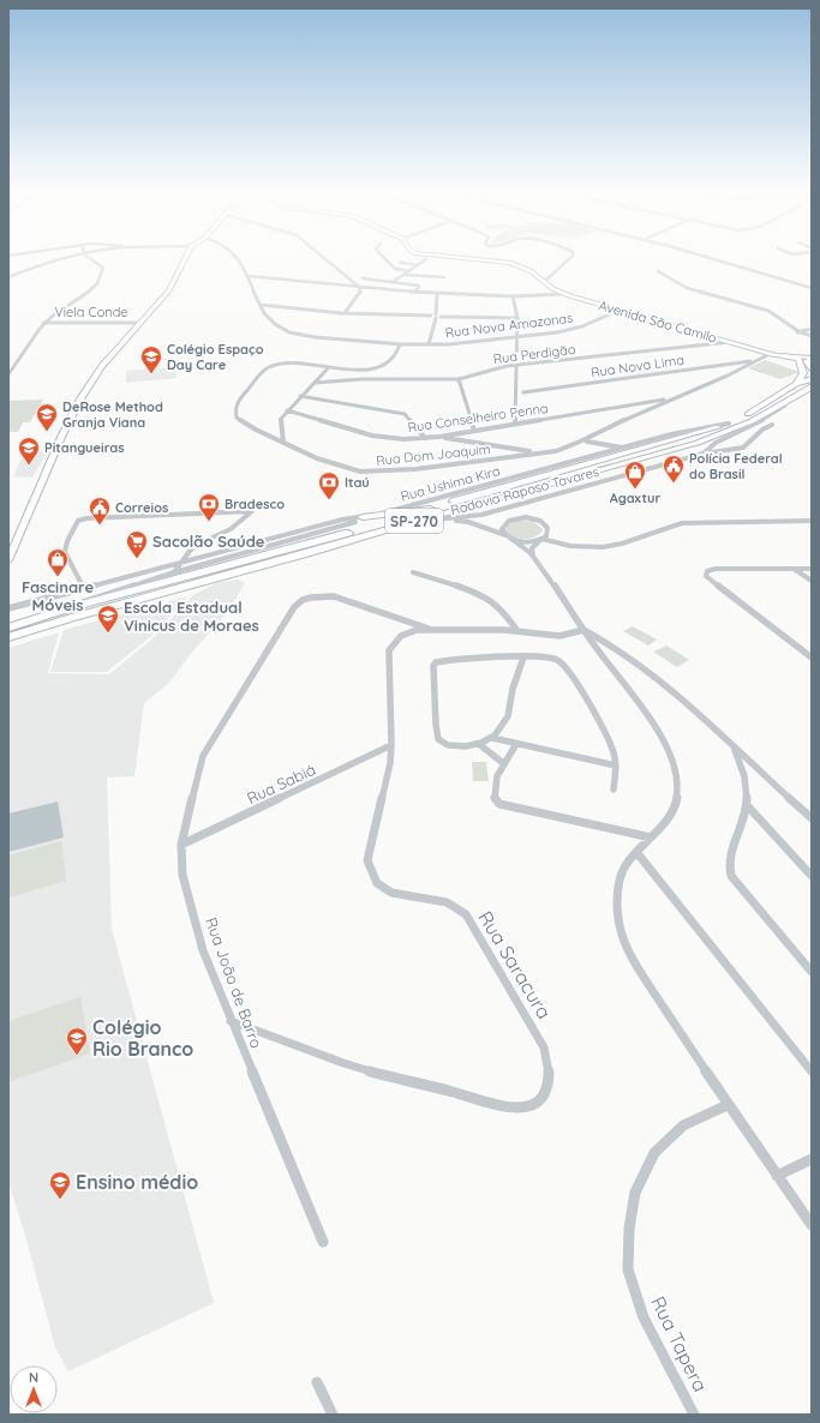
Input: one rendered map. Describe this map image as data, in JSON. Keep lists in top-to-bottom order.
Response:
{
  "streets": {
    "highway": ["Rodovia Raposo Tavares", "SP-270"],
    "main road": ["Avenida São Camilo"],
    "street": [
      "Viela Conde",
      "Rua Nova Amazonas",
      "Rua Perdigão",
      "Rua Nova Lima",
      "Rua Conselheiro Penna",
      "Rua Dom Joaquim",
      "Rua Ushima Kira",
      "Rua Sabiá",
      "Rua Saracura",
      "Rua João de Barro",
      "Rua Tapera"
    ]
  },
  "crossings": [
    ["Avenida São Camilo", "Rua Nova Amazonas"],
    ["Avenida São Camilo", "Rua Perdigão"],
    ["Avenida São Camilo", "Rua Dom Joaquim"],
    ["Rua Nova Amazonas", "Rua Dom Joaquim"],
    ["Rua Nova Lima", "Rua Dom Joaquim"],
    ["Rua Conselheiro Penna", "Rua Dom Joaquim"],
    ["Rua Ushima Kira", "Rodovia Raposo Tavares"],
    ["Rua Sabiá", "Rua Saracura"],
    ["Rua Sabiá", "Rua João de Barro"],
    ["Rua Saracura", "Rua João de Barro"]
  ],
  "places": {
    "school or university": [
      "Colégio Espaço Day Care",
      "DeRose Method Granja Viana",
      "Pitangueiras",
      "Escola Estadual Vinicus de Moraes",
      "Colégio Rio Branco",
      "Ensino médio"
    ],
    "public building": ["Polícia Federal do Brasil", "Correios"],
    "shop": ["Agaxtur", "Fascinare Móveis"],
    "bank": ["Itaú", "Bradesco"],
    "supermarket": ["Sacolão Saúde"]
  },
  "north": "top"
}
